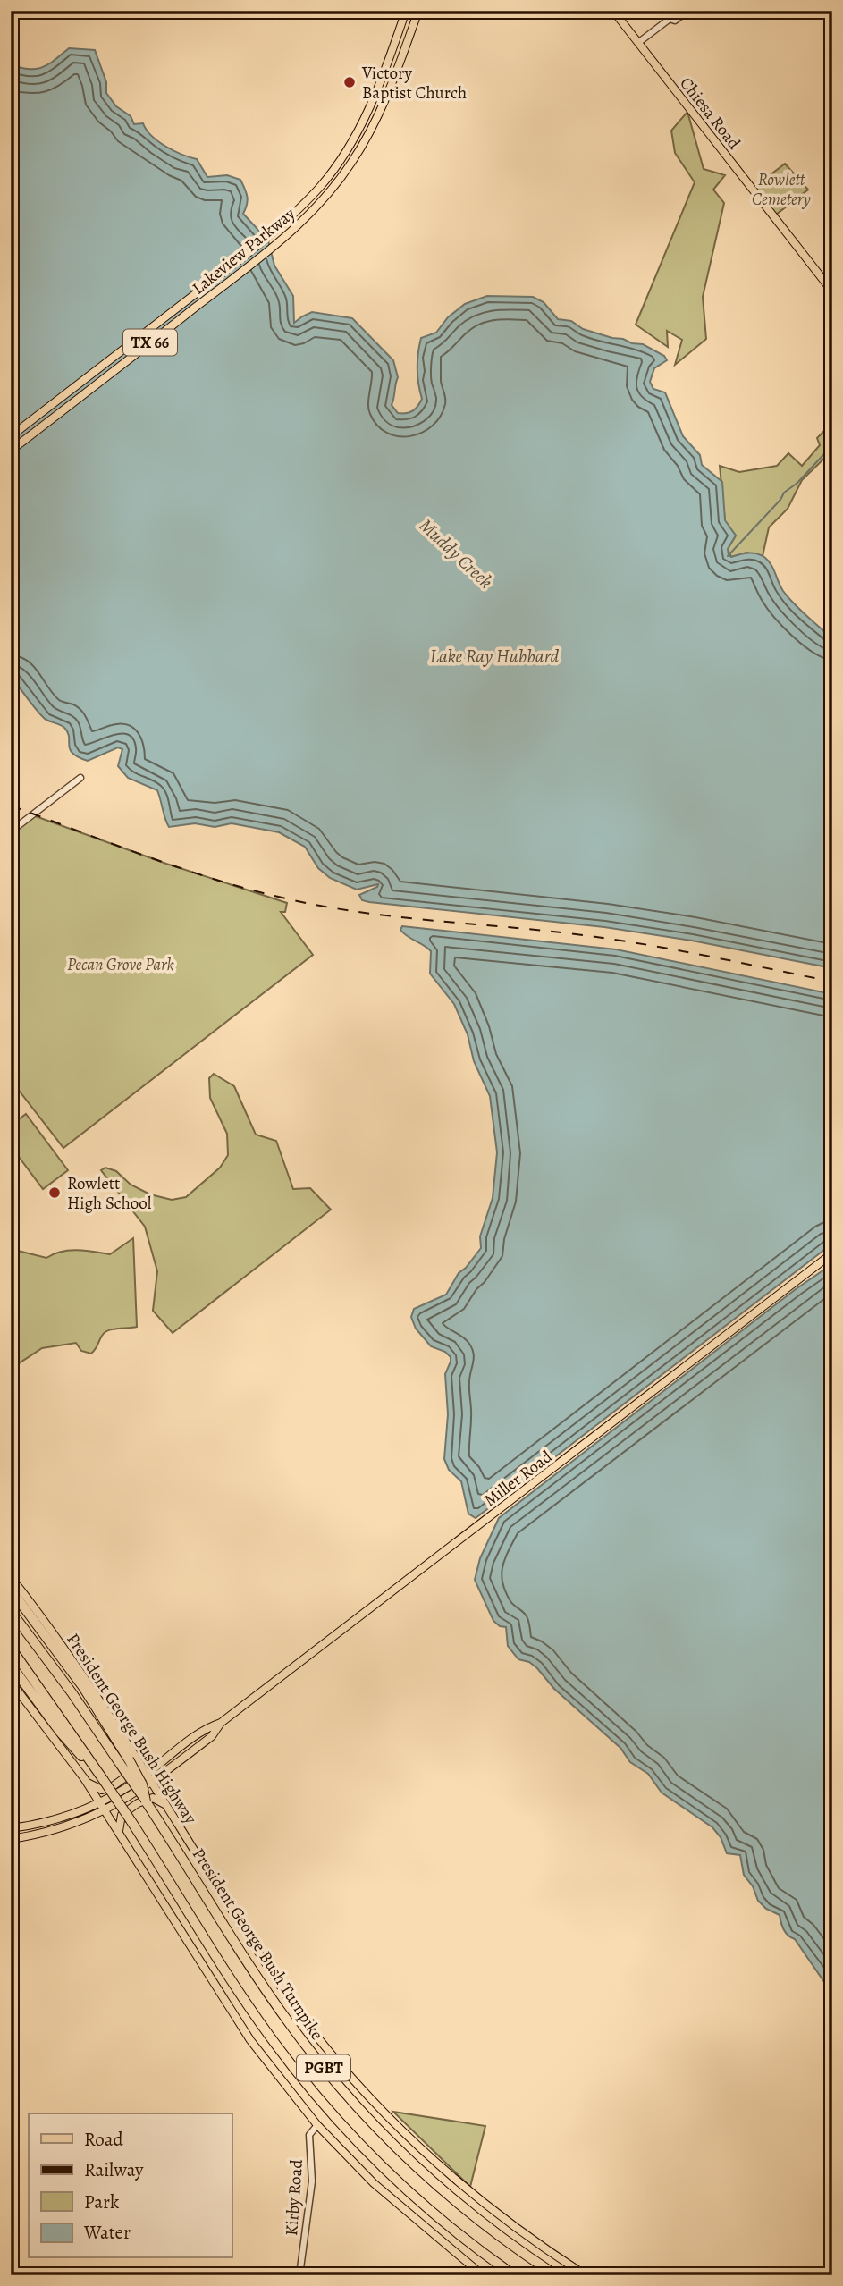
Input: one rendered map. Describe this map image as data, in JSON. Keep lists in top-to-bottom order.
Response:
{
  "streets": {
    "highway": ["President George Bush Turnpike", "PGBT"],
    "main road": [
      "Chiesa Road",
      "Lakeview Parkway",
      "TX 66",
      "Miller Road",
      "President George Bush Highway"
    ],
    "street": ["Kirby Road"]
  },
  "crossings": [
    ["Miller Road", "President George Bush Highway"],
    ["President George Bush Highway", "President George Bush Turnpike"]
  ],
  "water": ["Muddy Creek", "Lake Ray Hubbard"],
  "parks": ["Rowlett Cemetery", "Pecan Grove Park"],
  "places": ["Victory Baptist Church", "Rowlett High School"],
  "legend": [
    "Road",
    "Railway",
    "Park",
    "Water"
  ]
}
